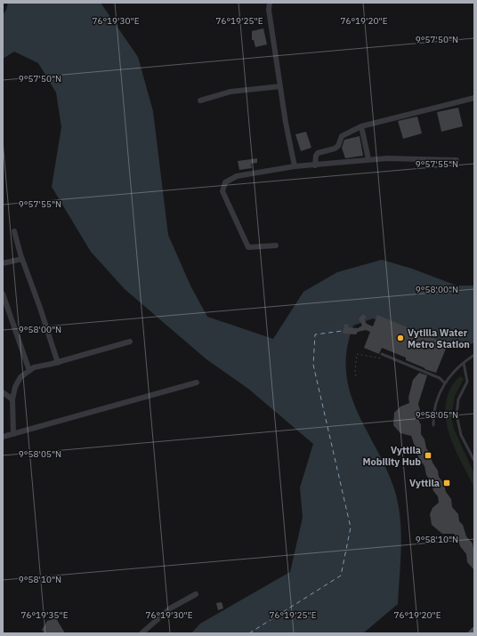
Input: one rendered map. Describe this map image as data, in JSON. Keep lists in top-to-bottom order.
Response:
{
  "places": {
    "other": ["Vytilla Water Metro Station"],
    "transit": ["Vyttila Mobility Hub", "Vyttila"]
  },
  "coordinates": [
    "76°19'30\"E",
    "76°19'25\"E",
    "76°19'20\"E",
    "9°57'50\"N",
    "9°57'55\"N",
    "9°58'00\"N",
    "9°58'05\"N",
    "9°58'10\"N",
    "76°19'35\"E"
  ]
}
